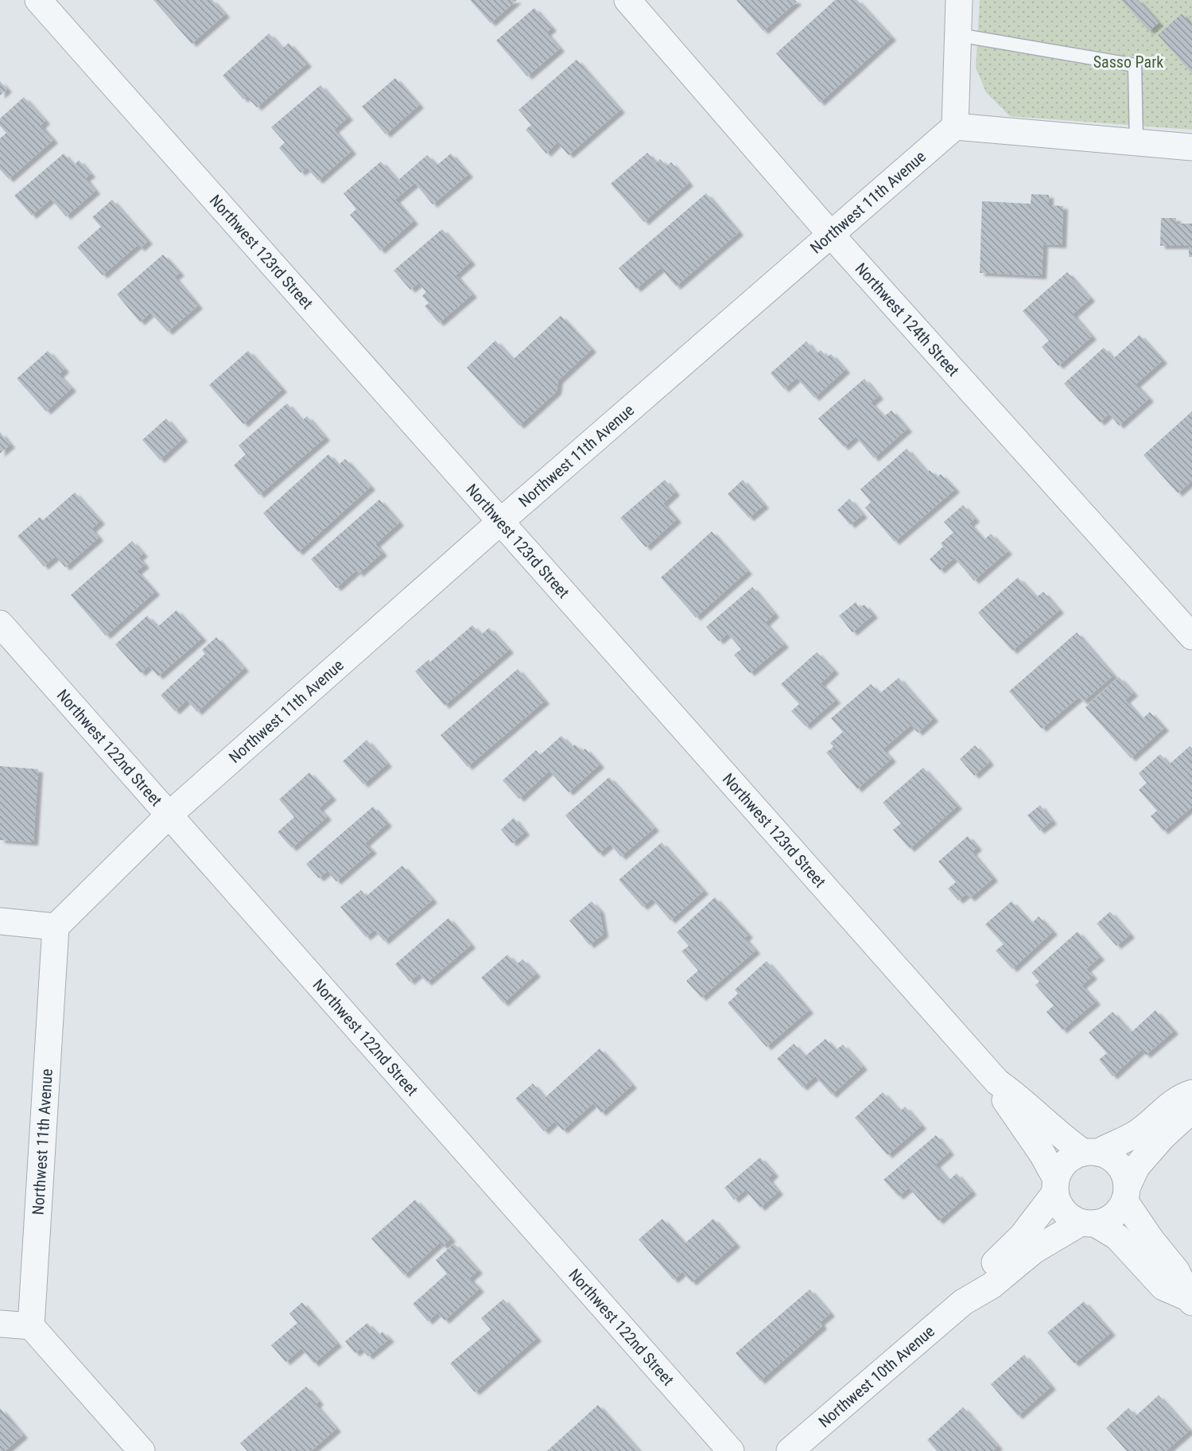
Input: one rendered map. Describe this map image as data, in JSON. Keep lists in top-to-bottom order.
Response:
{
  "streets": {
    "street": [
      "Northwest 11th Avenue",
      "Northwest 123rd Street",
      "Northwest 124th Street",
      "Northwest 122nd Street",
      "Northwest 10th Avenue"
    ]
  },
  "crossings": [
    ["Northwest 11th Avenue", "Northwest 123rd Street"],
    ["Northwest 11th Avenue", "Northwest 124th Street"],
    ["Northwest 11th Avenue", "Northwest 122nd Street"],
    ["Northwest 123rd Street", "Northwest 10th Avenue"]
  ],
  "parks": ["Sasso Park"]
}
